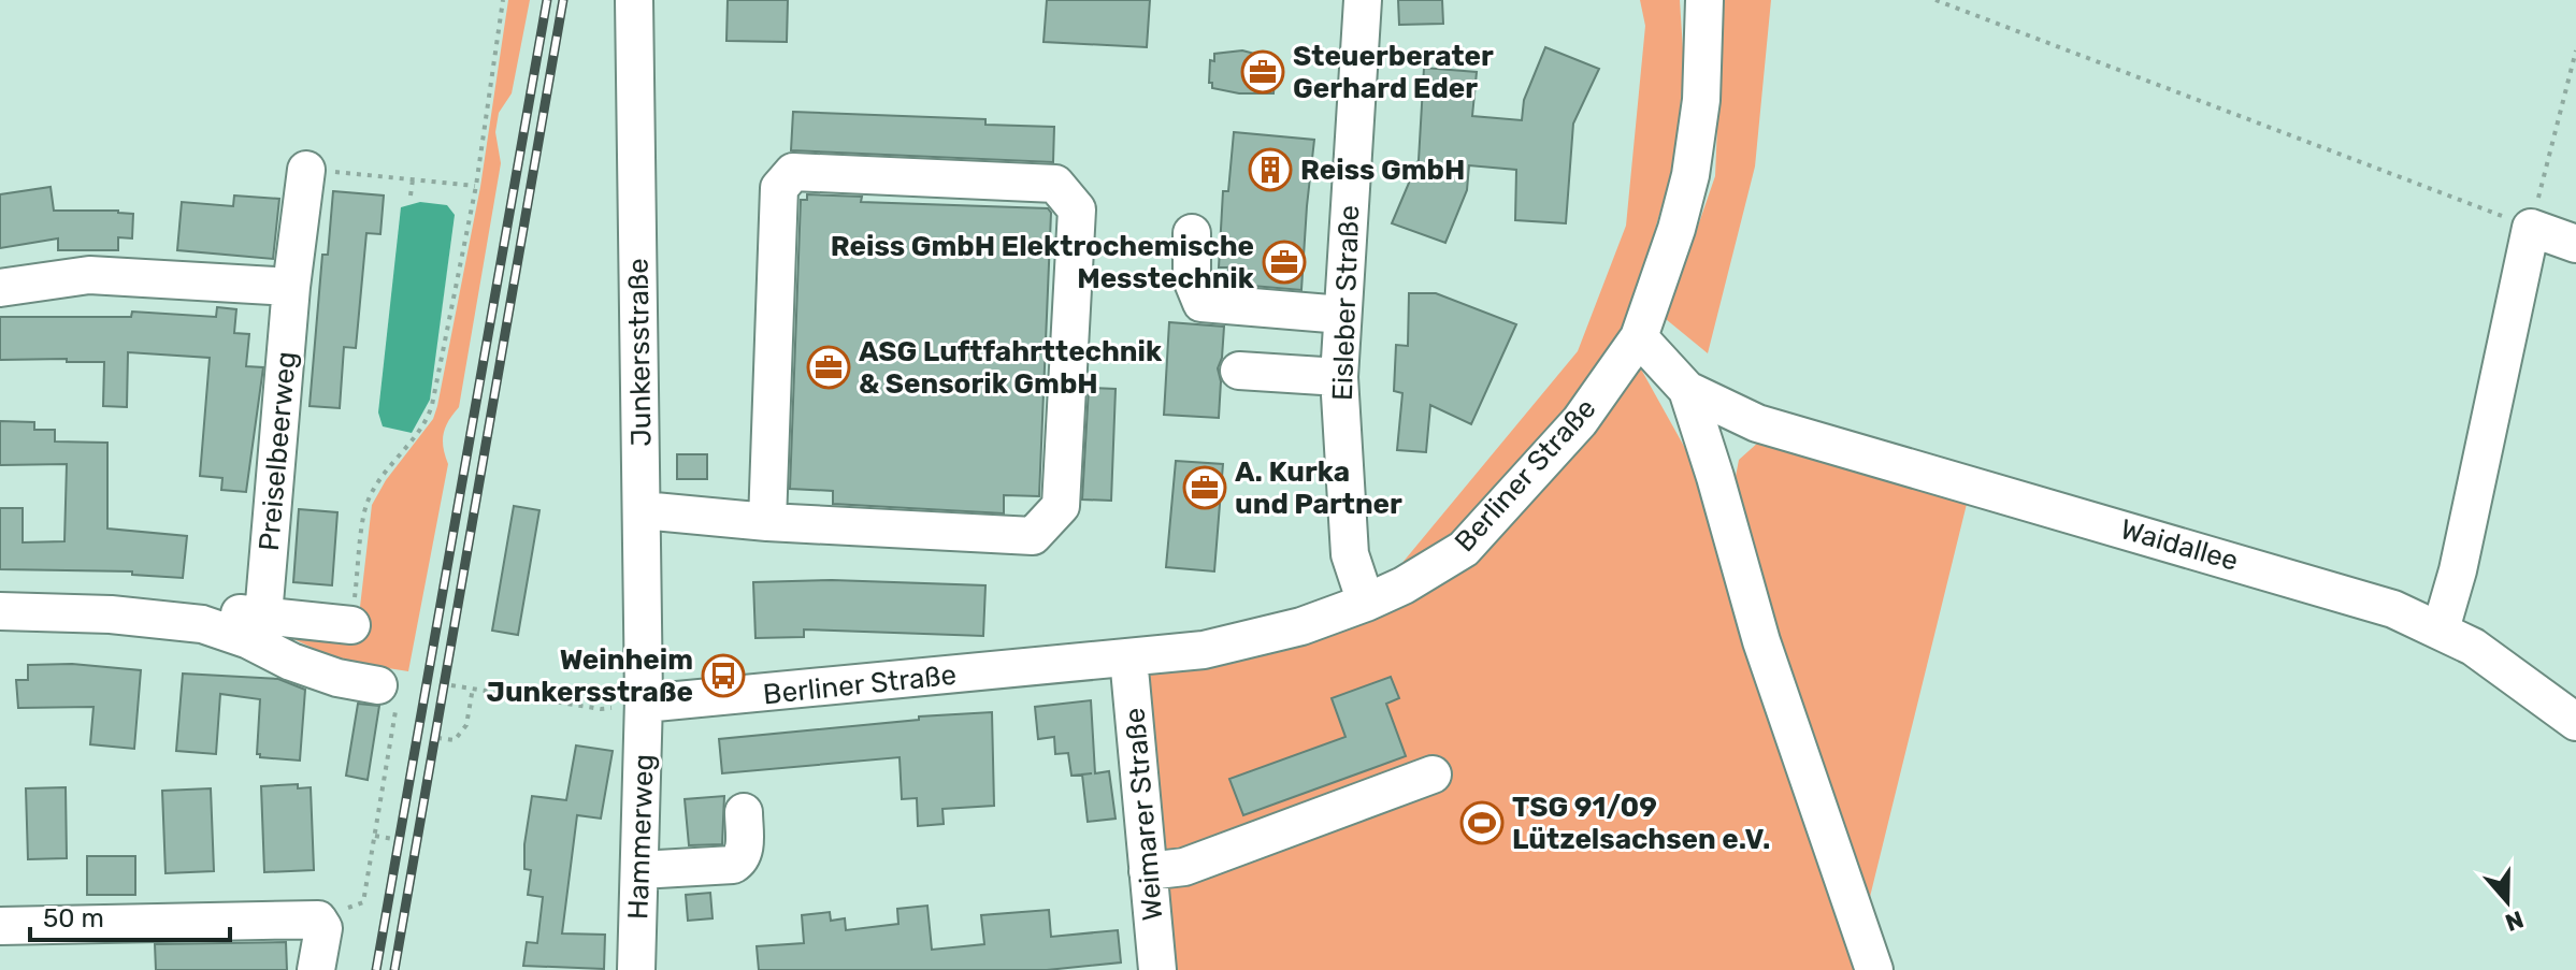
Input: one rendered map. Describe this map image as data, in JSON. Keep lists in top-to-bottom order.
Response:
{
  "streets": {
    "street": [
      "Eisleber Straße",
      "Junkersstraße",
      "Preiselbeerweg",
      "Berliner Straße",
      "Waidallee",
      "Weimarer Straße",
      "Hammerweg"
    ]
  },
  "crossings": [
    ["Eisleber Straße", "Berliner Straße"],
    ["Junkersstraße", "Berliner Straße"],
    ["Junkersstraße", "Hammerweg"],
    ["Berliner Straße", "Waidallee"],
    ["Berliner Straße", "Weimarer Straße"],
    ["Berliner Straße", "Hammerweg"]
  ],
  "places": {
    "office": [
      "Steuerberater Gerhard Eder",
      "Reiss GmbH Elektrochemische Messtechnik",
      "ASG Luftfahrttechnik & Sensorik GmbH",
      "A. Kurka und Partner"
    ],
    "building": ["Reiss GmbH"],
    "bus stop": ["Weinheim Junkersstraße"],
    "sports": ["TSG 91/09 Lützelsachsen e.V."]
  },
  "scale_bar": "50 m",
  "north": "bottom"
}
